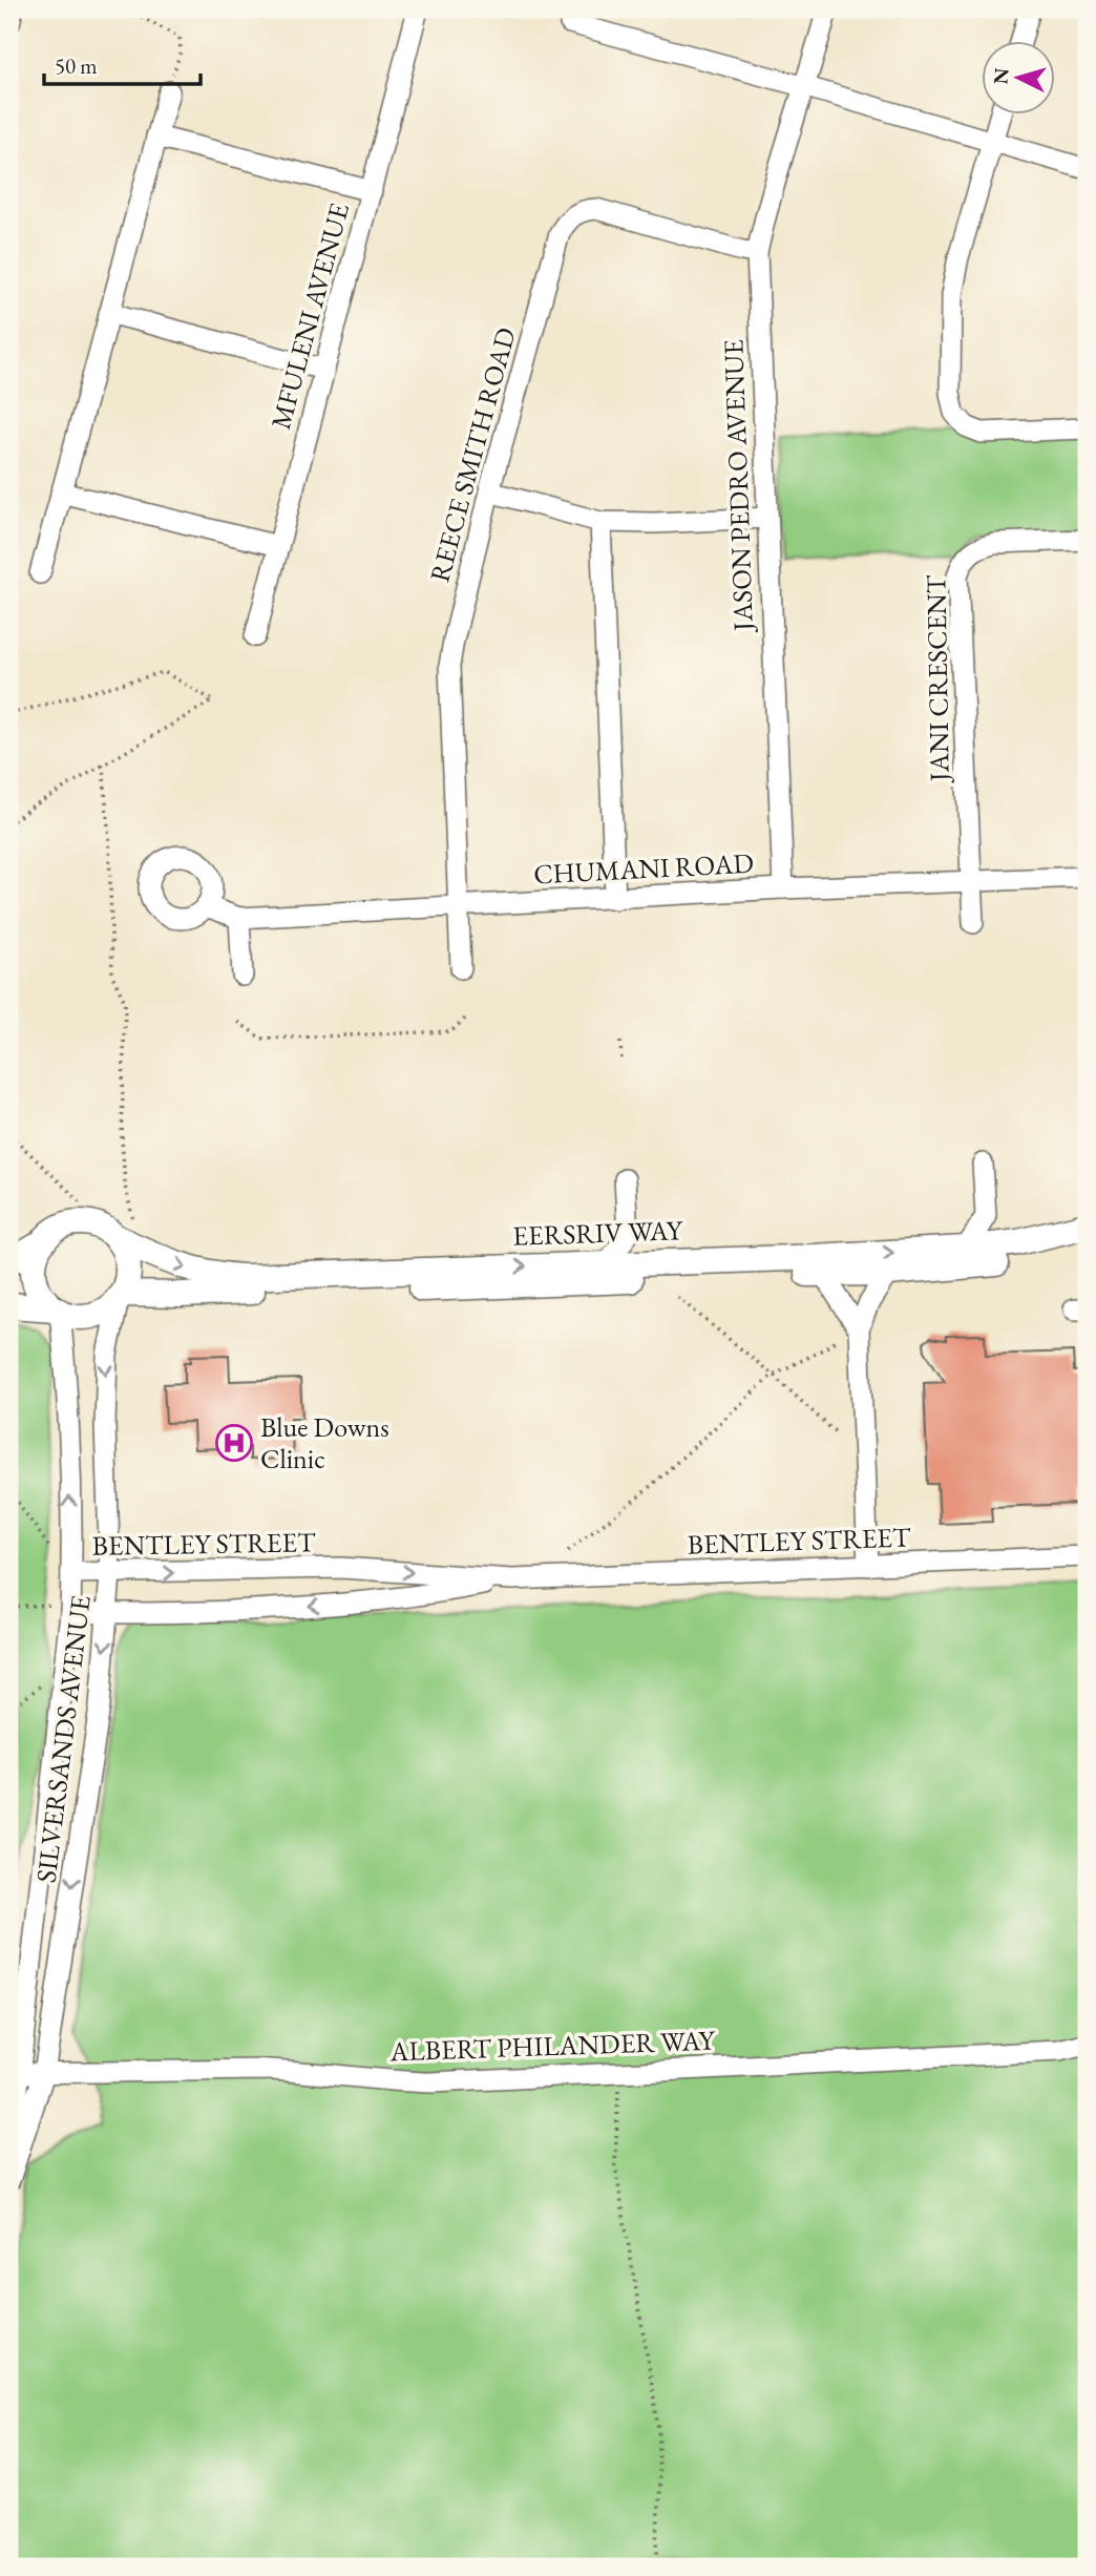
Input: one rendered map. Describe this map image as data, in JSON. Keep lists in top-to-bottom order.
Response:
{
  "streets": {
    "main road": ["EERSRIV WAY"],
    "street": [
      "MFULENI AVENUE",
      "REECE SMITH ROAD",
      "JASON PEDRO AVENUE",
      "JANI CRESCENT",
      "CHUMANI ROAD",
      "BENTLEY STREET",
      "SILVERSANDS AVENUE",
      "ALBERT PHILANDER WAY"
    ]
  },
  "crossings": [
    ["REECE SMITH ROAD", "JASON PEDRO AVENUE"],
    ["REECE SMITH ROAD", "CHUMANI ROAD"],
    ["JASON PEDRO AVENUE", "CHUMANI ROAD"],
    ["JANI CRESCENT", "CHUMANI ROAD"],
    ["EERSRIV WAY", "SILVERSANDS AVENUE"],
    ["BENTLEY STREET", "SILVERSANDS AVENUE"],
    ["SILVERSANDS AVENUE", "ALBERT PHILANDER WAY"]
  ],
  "places": {
    "hospital": ["Blue Downs Clinic"]
  },
  "scale_bar": "50 m",
  "north": "left"
}
